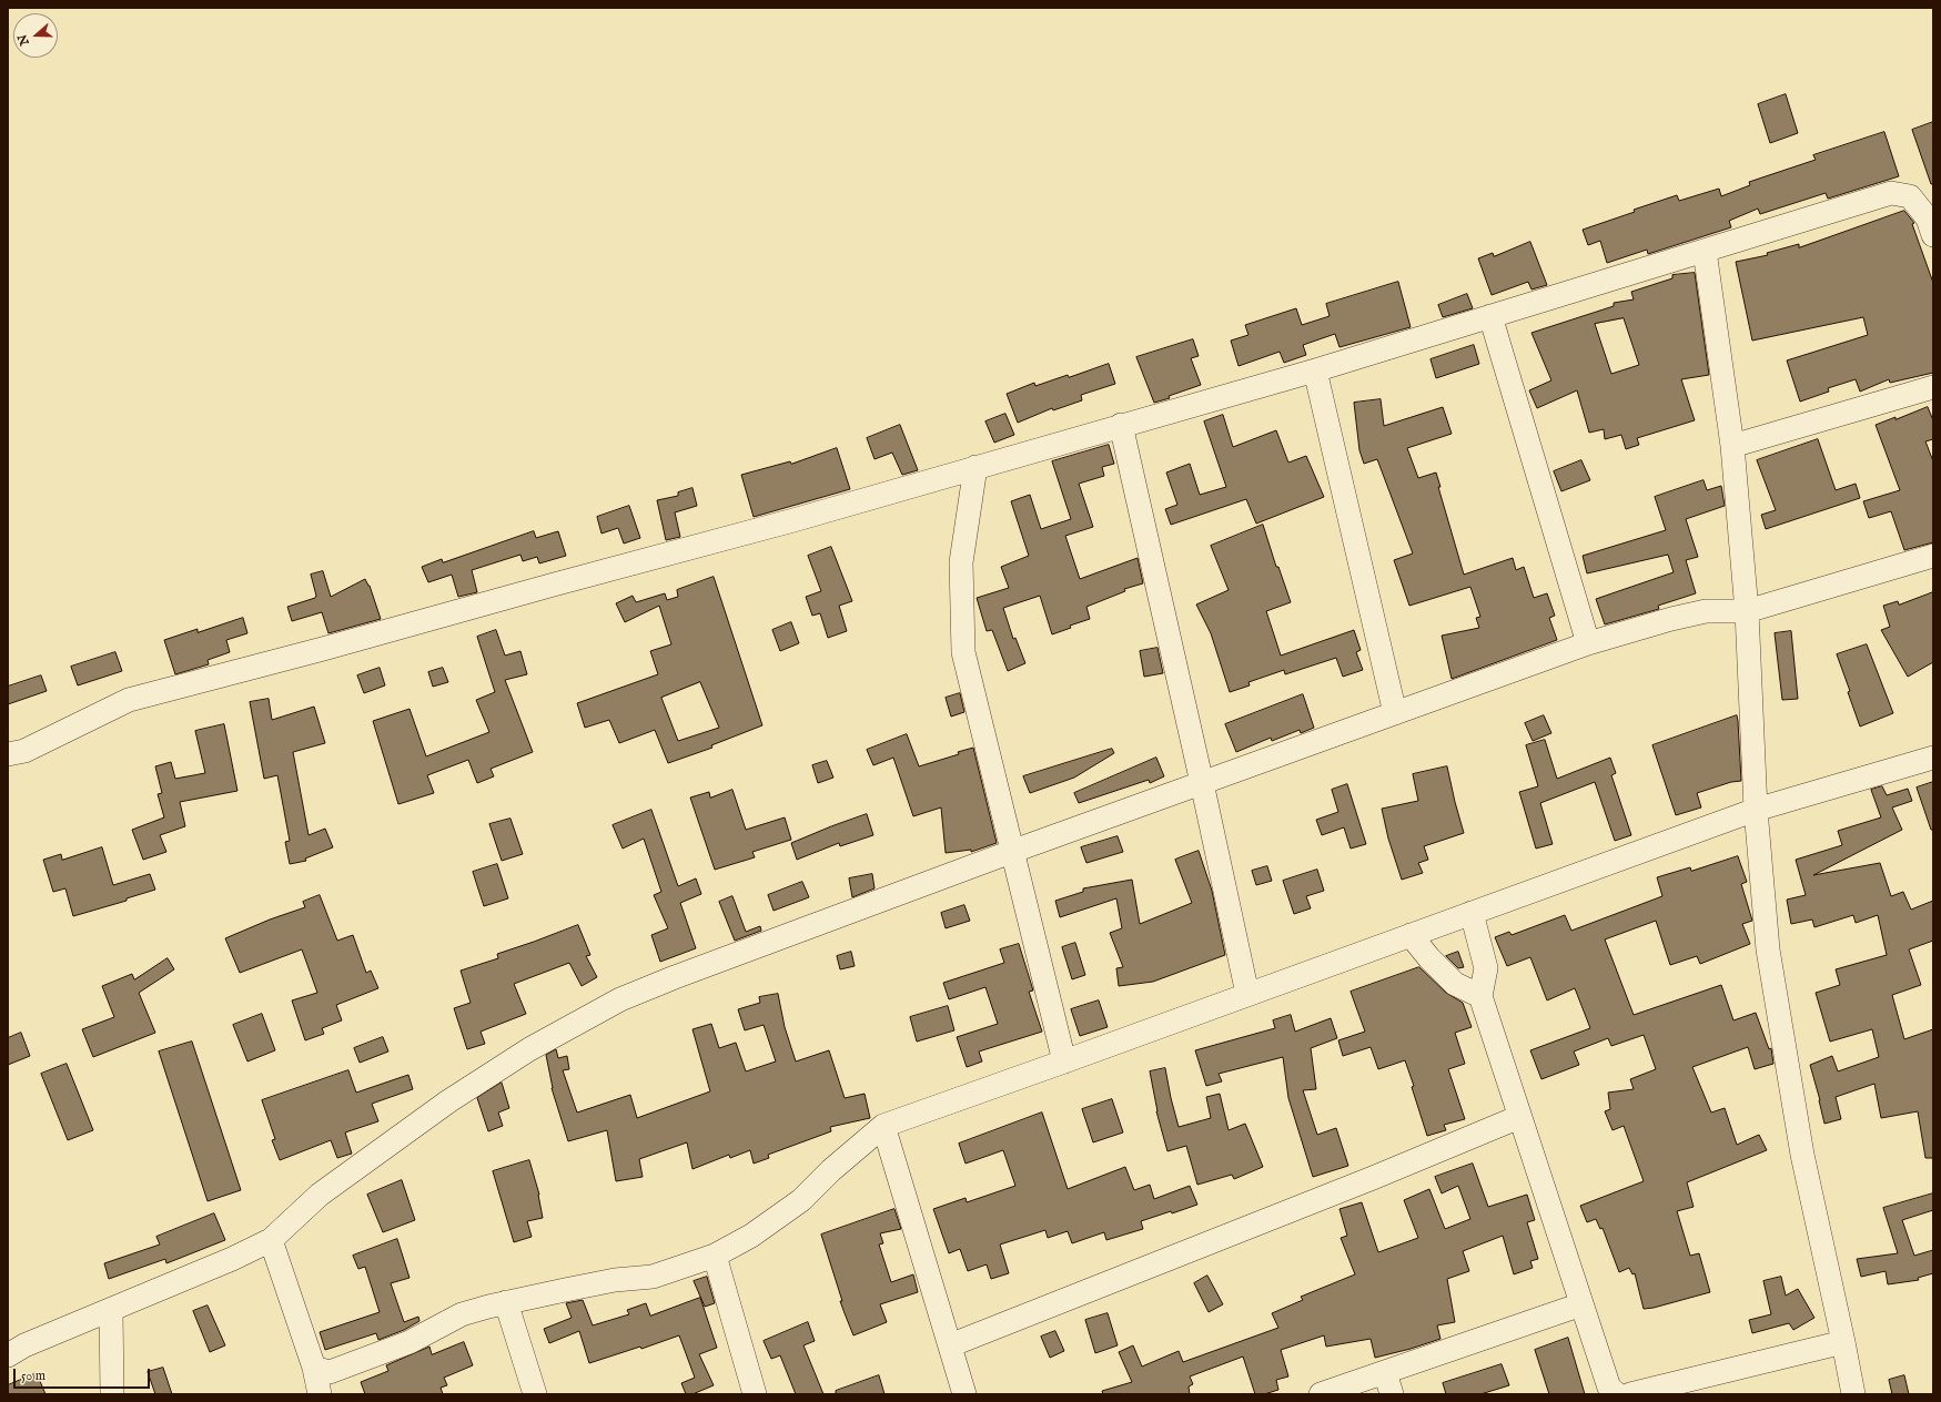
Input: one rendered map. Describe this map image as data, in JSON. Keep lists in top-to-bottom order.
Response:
{
  "scale_bar": "50 m",
  "north": "left"
}
